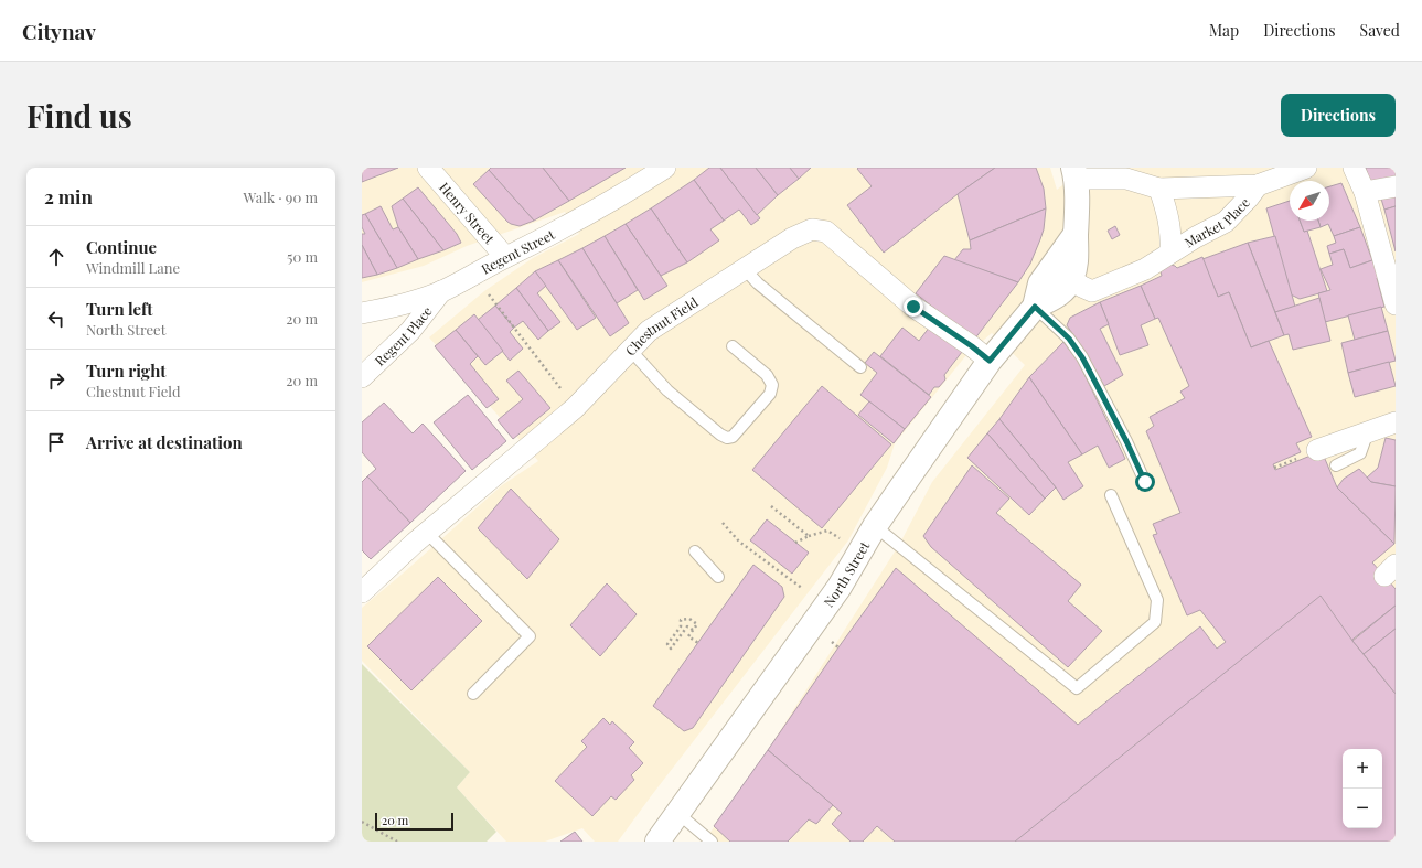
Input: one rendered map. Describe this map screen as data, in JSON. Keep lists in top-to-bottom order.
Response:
{
  "streets": {
    "main road": ["North Street"],
    "street": [
      "Henry Street",
      "Market Place",
      "Regent Street",
      "Chestnut Field",
      "Regent Place"
    ]
  },
  "crossings": [
    ["Henry Street", "Regent Street"],
    ["Regent Street", "Regent Place"],
    ["Chestnut Field", "North Street"]
  ],
  "scale_bar": "20 m",
  "north": "bottom left",
  "page": {
    "header": "Citynav",
    "nav": ["Map", "Directions", "Saved"],
    "buttons": "Directions",
    "title": "Find us",
    "heading": ["2 min", "Walk · 90 m"],
    "list": [
      ["Continue", "Windmill Lane", "50 m"],
      ["Turn left", "North Street", "20 m"],
      ["Turn right", "Chestnut Field", "20 m"],
      "Arrive at destination"
    ],
    "map_buttons": ["+", "−"],
    "scale": "20 m"
  }
}
